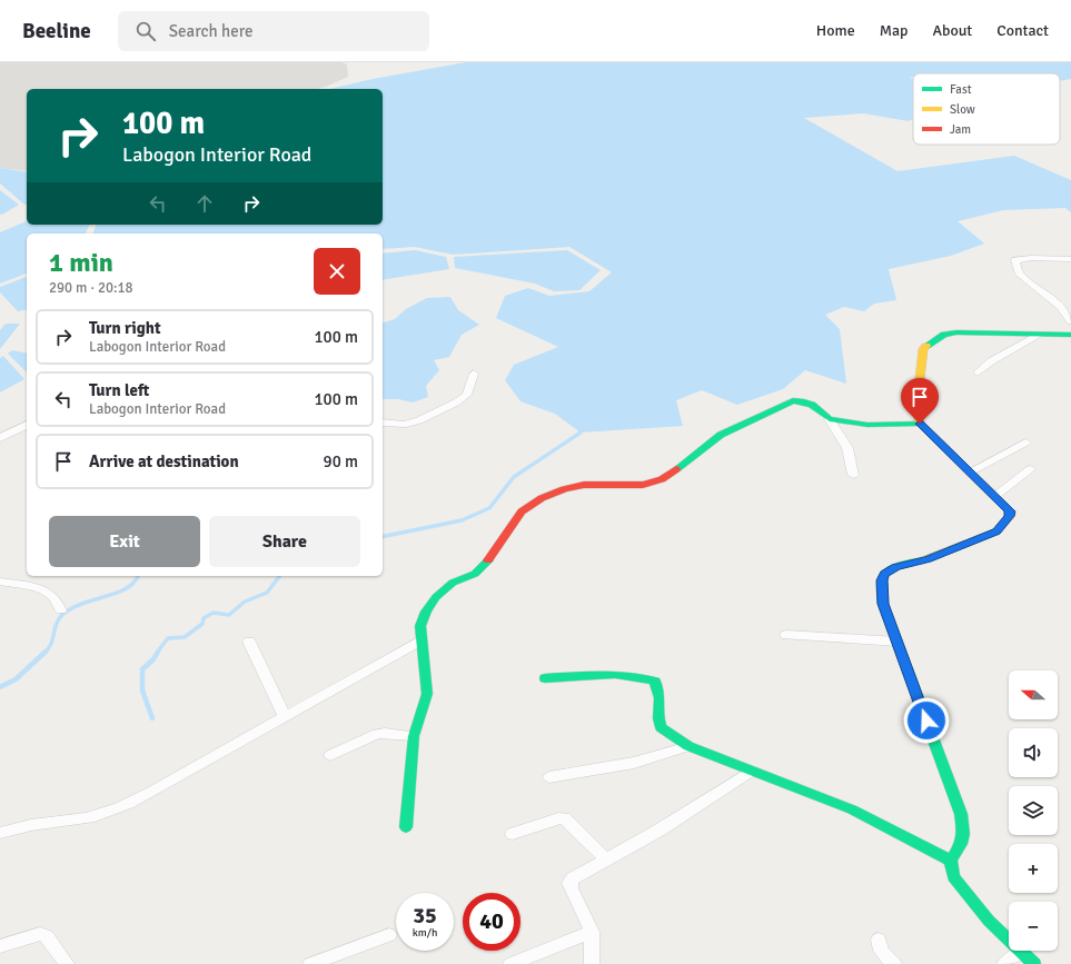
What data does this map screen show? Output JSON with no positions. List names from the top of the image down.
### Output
{
  "legend": ["Fast", "Slow", "Jam"],
  "north": "left",
  "page": {
    "header": "Beeline",
    "search": "Search here",
    "nav": [
      "Home",
      "Map",
      "About",
      "Contact"
    ],
    "turn": ["100 m", "Labogon Interior Road"],
    "heading": ["1 min", "290 m · 20:18"],
    "list": [
      {
        "name": "Turn right",
        "note": "Labogon Interior Road",
        "value": "100 m"
      },
      {
        "name": "Turn left",
        "note": "Labogon Interior Road",
        "value": "100 m"
      },
      {
        "name": "Arrive at destination",
        "value": "90 m"
      }
    ],
    "buttons": ["Exit", "Share"],
    "map_buttons": ["+", "−"],
    "speed": "35 km/h",
    "limit": "40"
  }
}
